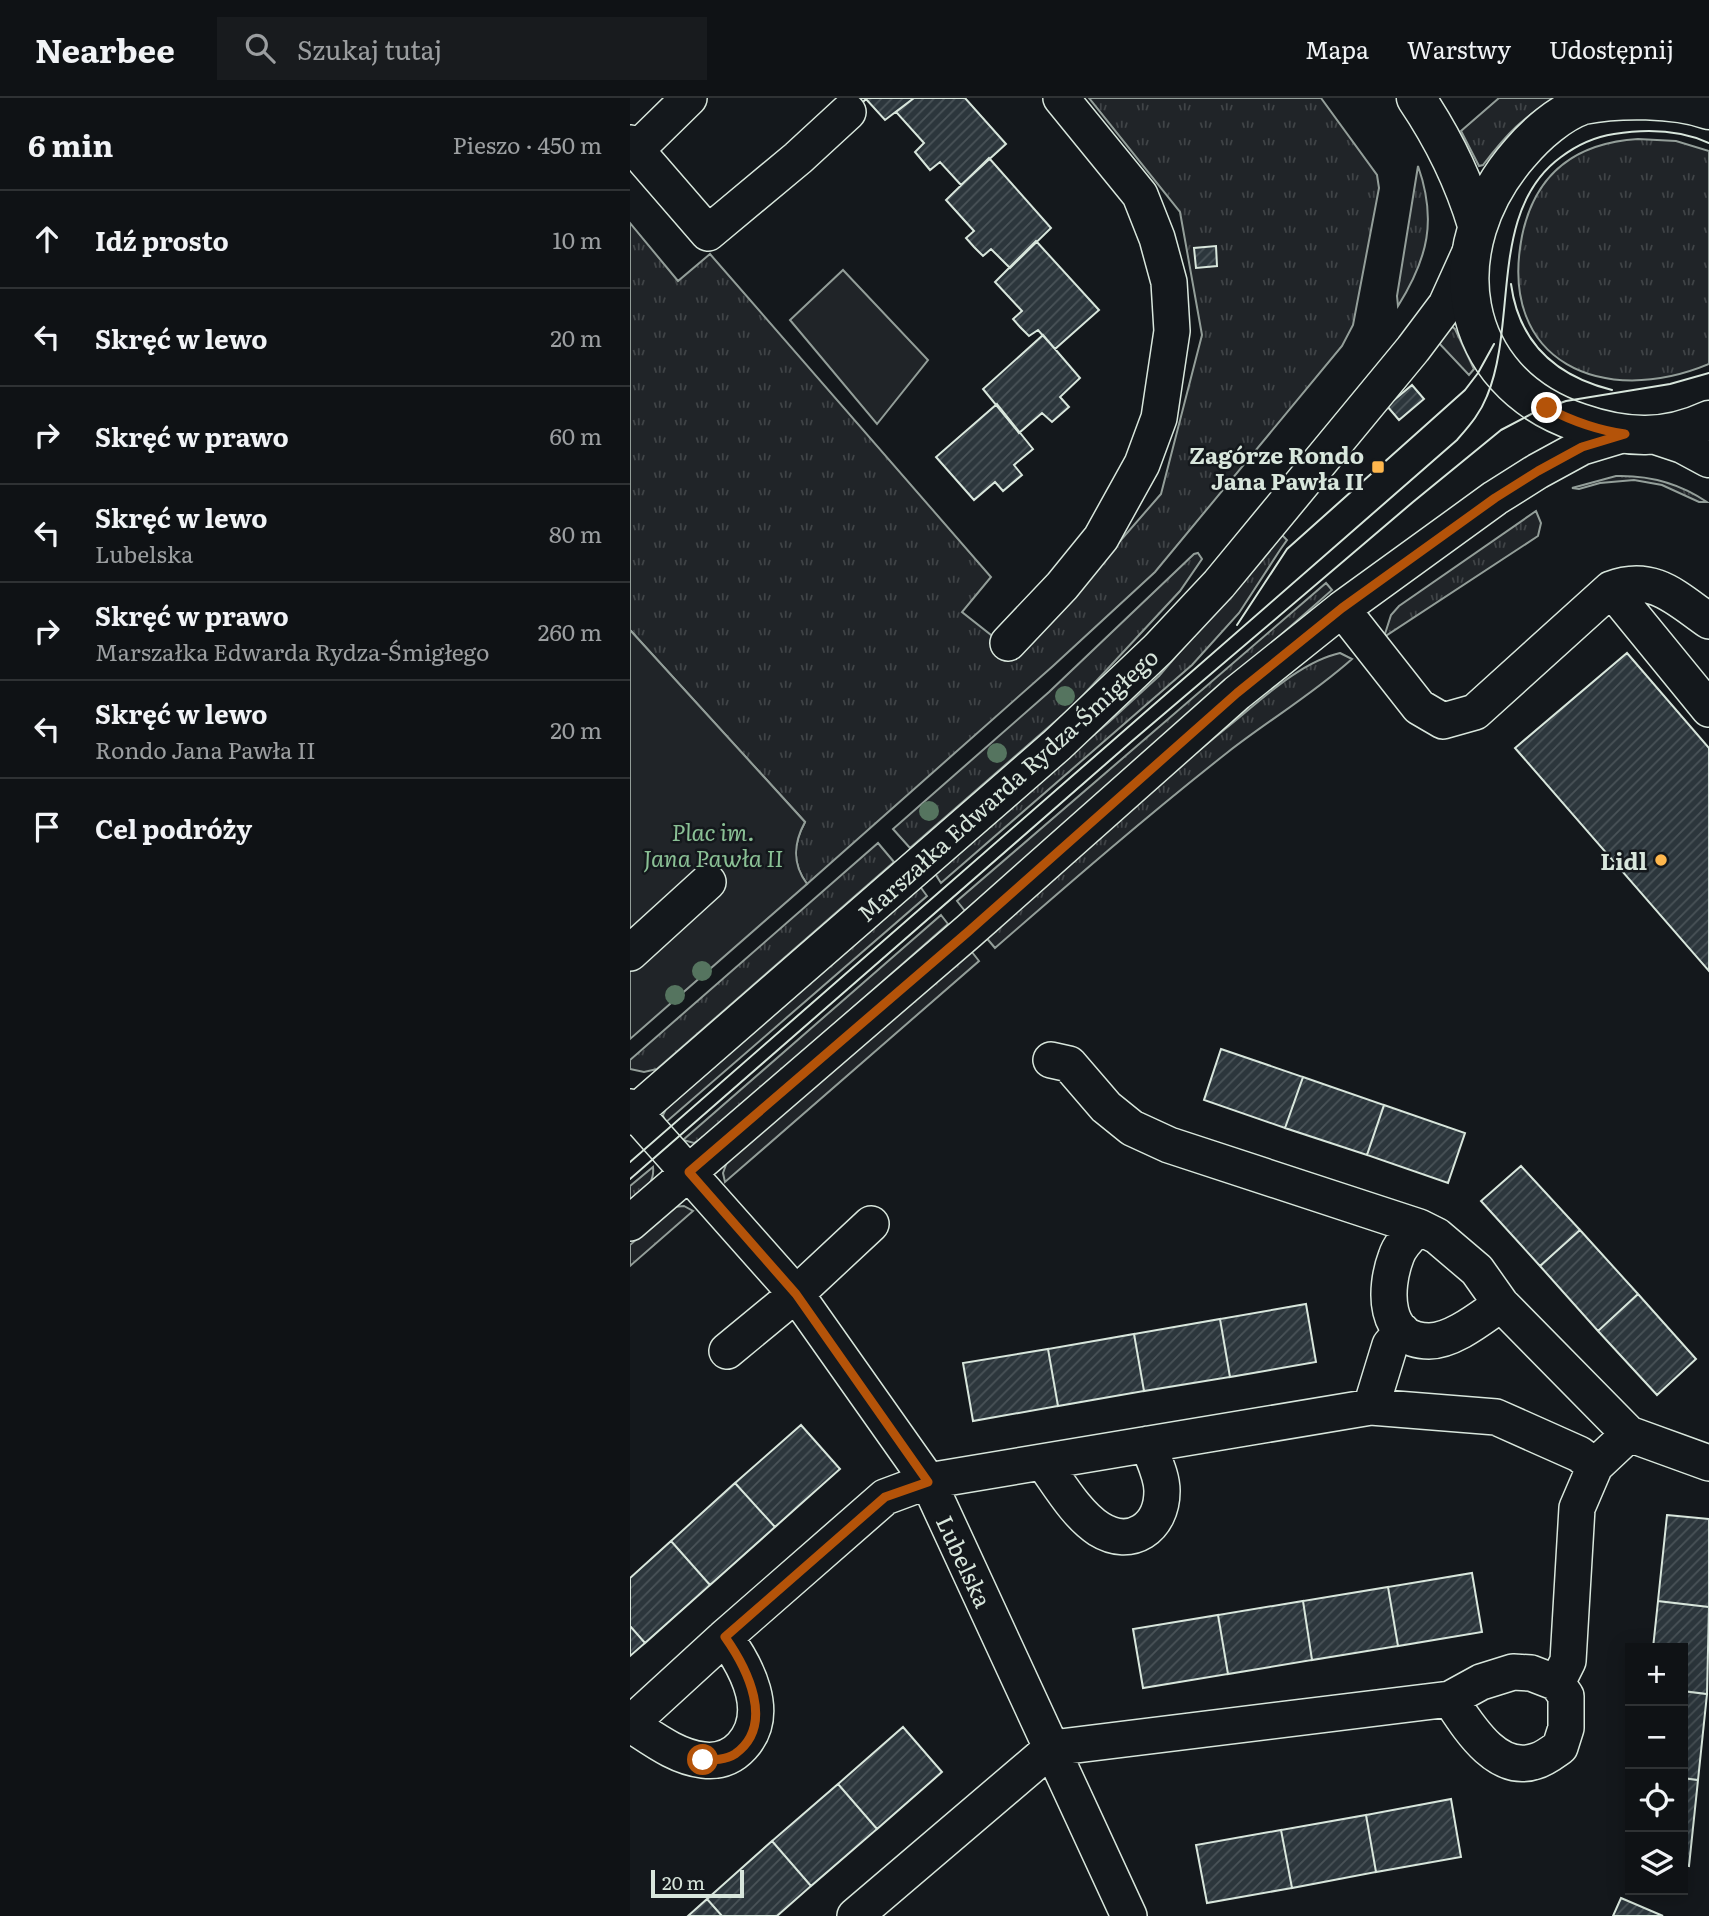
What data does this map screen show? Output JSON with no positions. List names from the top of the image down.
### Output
{
  "streets": {
    "street": ["Marszałka Edwarda Rydza-Śmigłego", "Lubelska"]
  },
  "crossings": [
    ["Marszałka Edwarda Rydza-Śmigłego", "Lubelska"]
  ],
  "parks": ["Plac im. Jana Pawła II"],
  "places": {
    "transit": ["Zagórze Rondo Jana Pawła II"],
    "other": ["Lidl"]
  },
  "scale_bar": "20 m",
  "page": {
    "header": "Nearbee",
    "search": "Szukaj tutaj",
    "nav": ["Mapa", "Warstwy", "Udostępnij"],
    "heading": ["6 min", "Pieszo · 450 m"],
    "list": [
      ["Idź prosto", "10 m"],
      ["Skręć w lewo", "20 m"],
      ["Skręć w prawo", "60 m"],
      ["Skręć w lewo", "Lubelska", "80 m"],
      ["Skręć w prawo", "Marszałka Edwarda Rydza-Śmigłego", "260 m"],
      ["Skręć w lewo", "Rondo Jana Pawła II", "20 m"],
      "Cel podróży"
    ],
    "map_buttons": ["+", "−"],
    "scale": "20 m"
  }
}
